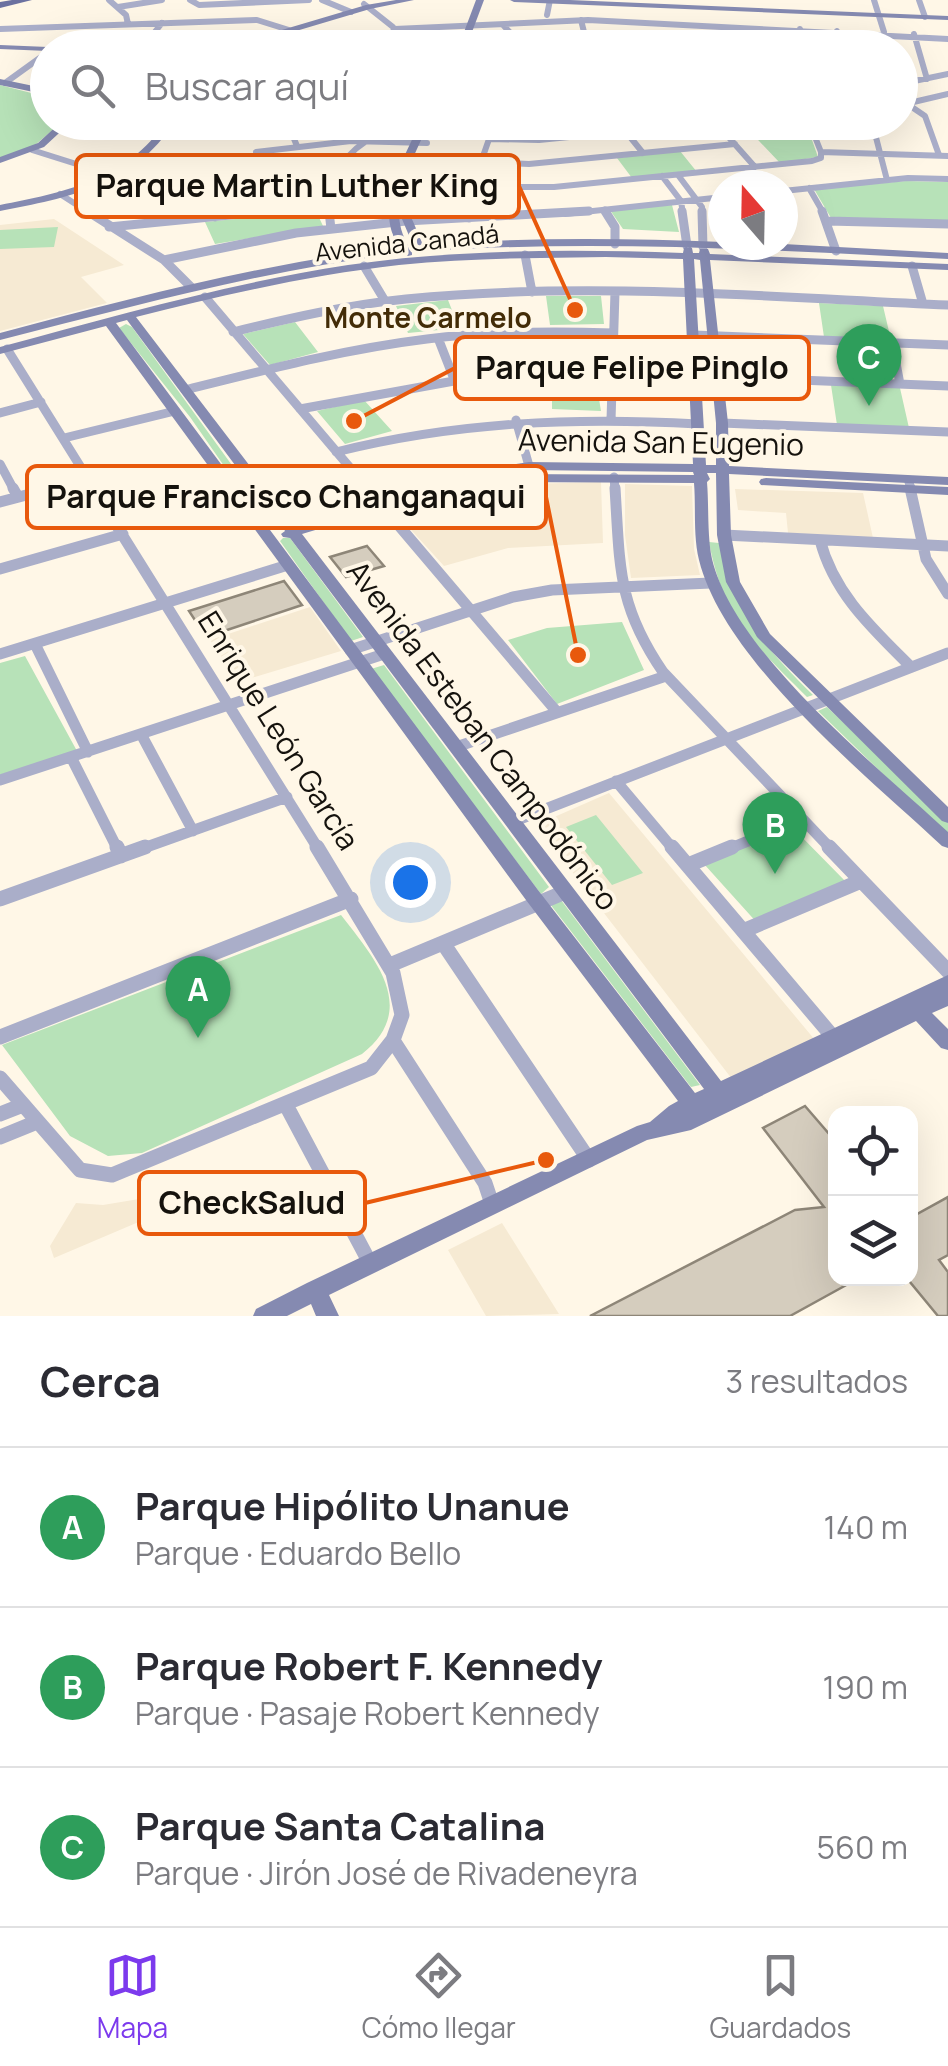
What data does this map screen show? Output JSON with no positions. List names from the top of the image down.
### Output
{
  "streets": {
    "street": [
      "Avenida Canadá",
      "Avenida San Eugenio",
      "Enrique León García",
      "Avenida Esteban Campodónico"
    ]
  },
  "crossings": [
    ["Avenida Canadá", "Enrique León García"],
    ["Avenida Canadá", "Avenida Esteban Campodónico"],
    ["Avenida San Eugenio", "Avenida Esteban Campodónico"]
  ],
  "districts": ["Monte Carmelo"],
  "places": [
    "Parque Martin Luther King",
    "Parque Felipe Pinglo",
    "Parque Francisco Changanaqui",
    "CheckSalud"
  ],
  "north": "top",
  "page": {
    "search": "Buscar aquí",
    "pins": ["C", "B", "A"],
    "heading": ["Cerca", "3 resultados"],
    "list": [
      {
        "mark": "A",
        "name": "Parque Hipólito Unanue",
        "note": "Parque · Eduardo Bello",
        "value": "140 m"
      },
      {
        "mark": "B",
        "name": "Parque Robert F. Kennedy",
        "note": "Parque · Pasaje Robert Kennedy",
        "value": "190 m"
      },
      {
        "mark": "C",
        "name": "Parque Santa Catalina",
        "note": "Parque · Jirón José de Rivadeneyra",
        "value": "560 m"
      }
    ],
    "nav": ["Mapa", "Cómo llegar", "Guardados"]
  }
}
